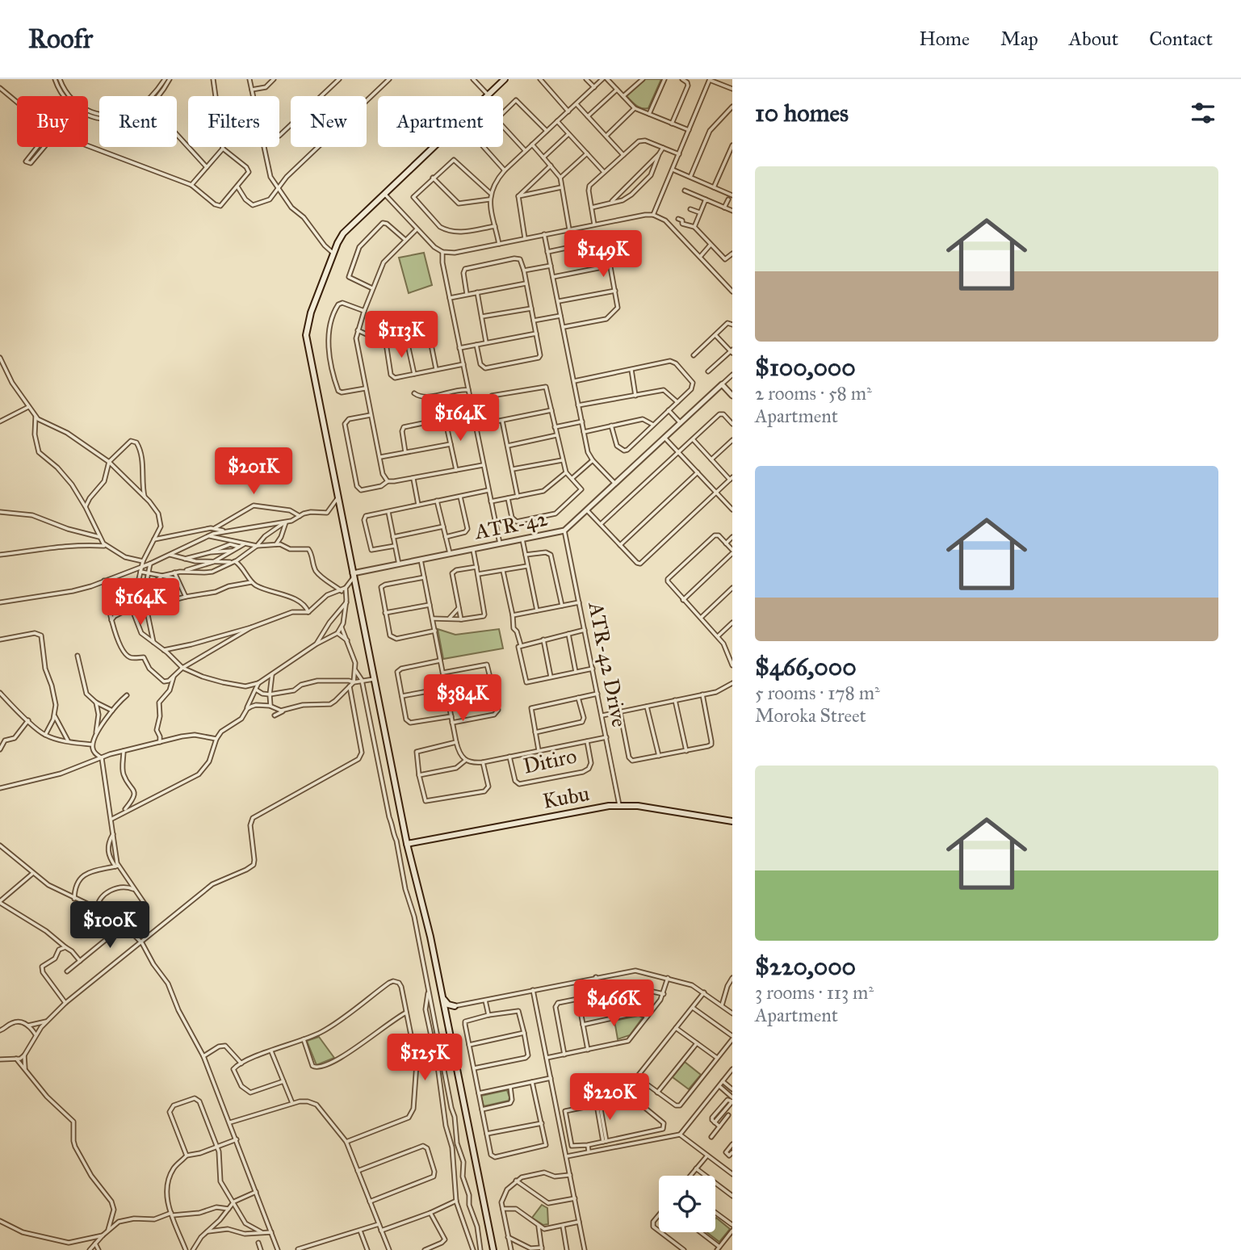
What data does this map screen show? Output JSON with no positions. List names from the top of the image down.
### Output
{
  "streets": {
    "main road": ["Kubu"],
    "street": ["ATR-42", "ATR-42 Drive", "Ditiro"]
  },
  "crossings": [
    ["ATR-42", "ATR-42 Drive"],
    ["ATR-42 Drive", "Kubu"]
  ],
  "page": {
    "header": "Roofr",
    "nav": [
      "Home",
      "Map",
      "About",
      "Contact"
    ],
    "heading": "10 homes",
    "chip": [
      "Buy",
      "Rent",
      "Filters",
      "New",
      "Apartment"
    ],
    "list": [
      {
        "name": "$100,000",
        "note": "2 rooms · 58 m² · Apartment"
      },
      {
        "name": "$466,000",
        "note": "5 rooms · 178 m² · Moroka Street"
      },
      {
        "name": "$220,000",
        "note": "3 rooms · 113 m² · Apartment"
      }
    ],
    "price": [
      "$149K",
      "$113K",
      "$164K",
      "$201K",
      "$164K",
      "$384K",
      "$100K",
      "$466K",
      "$125K",
      "$220K"
    ]
  }
}
